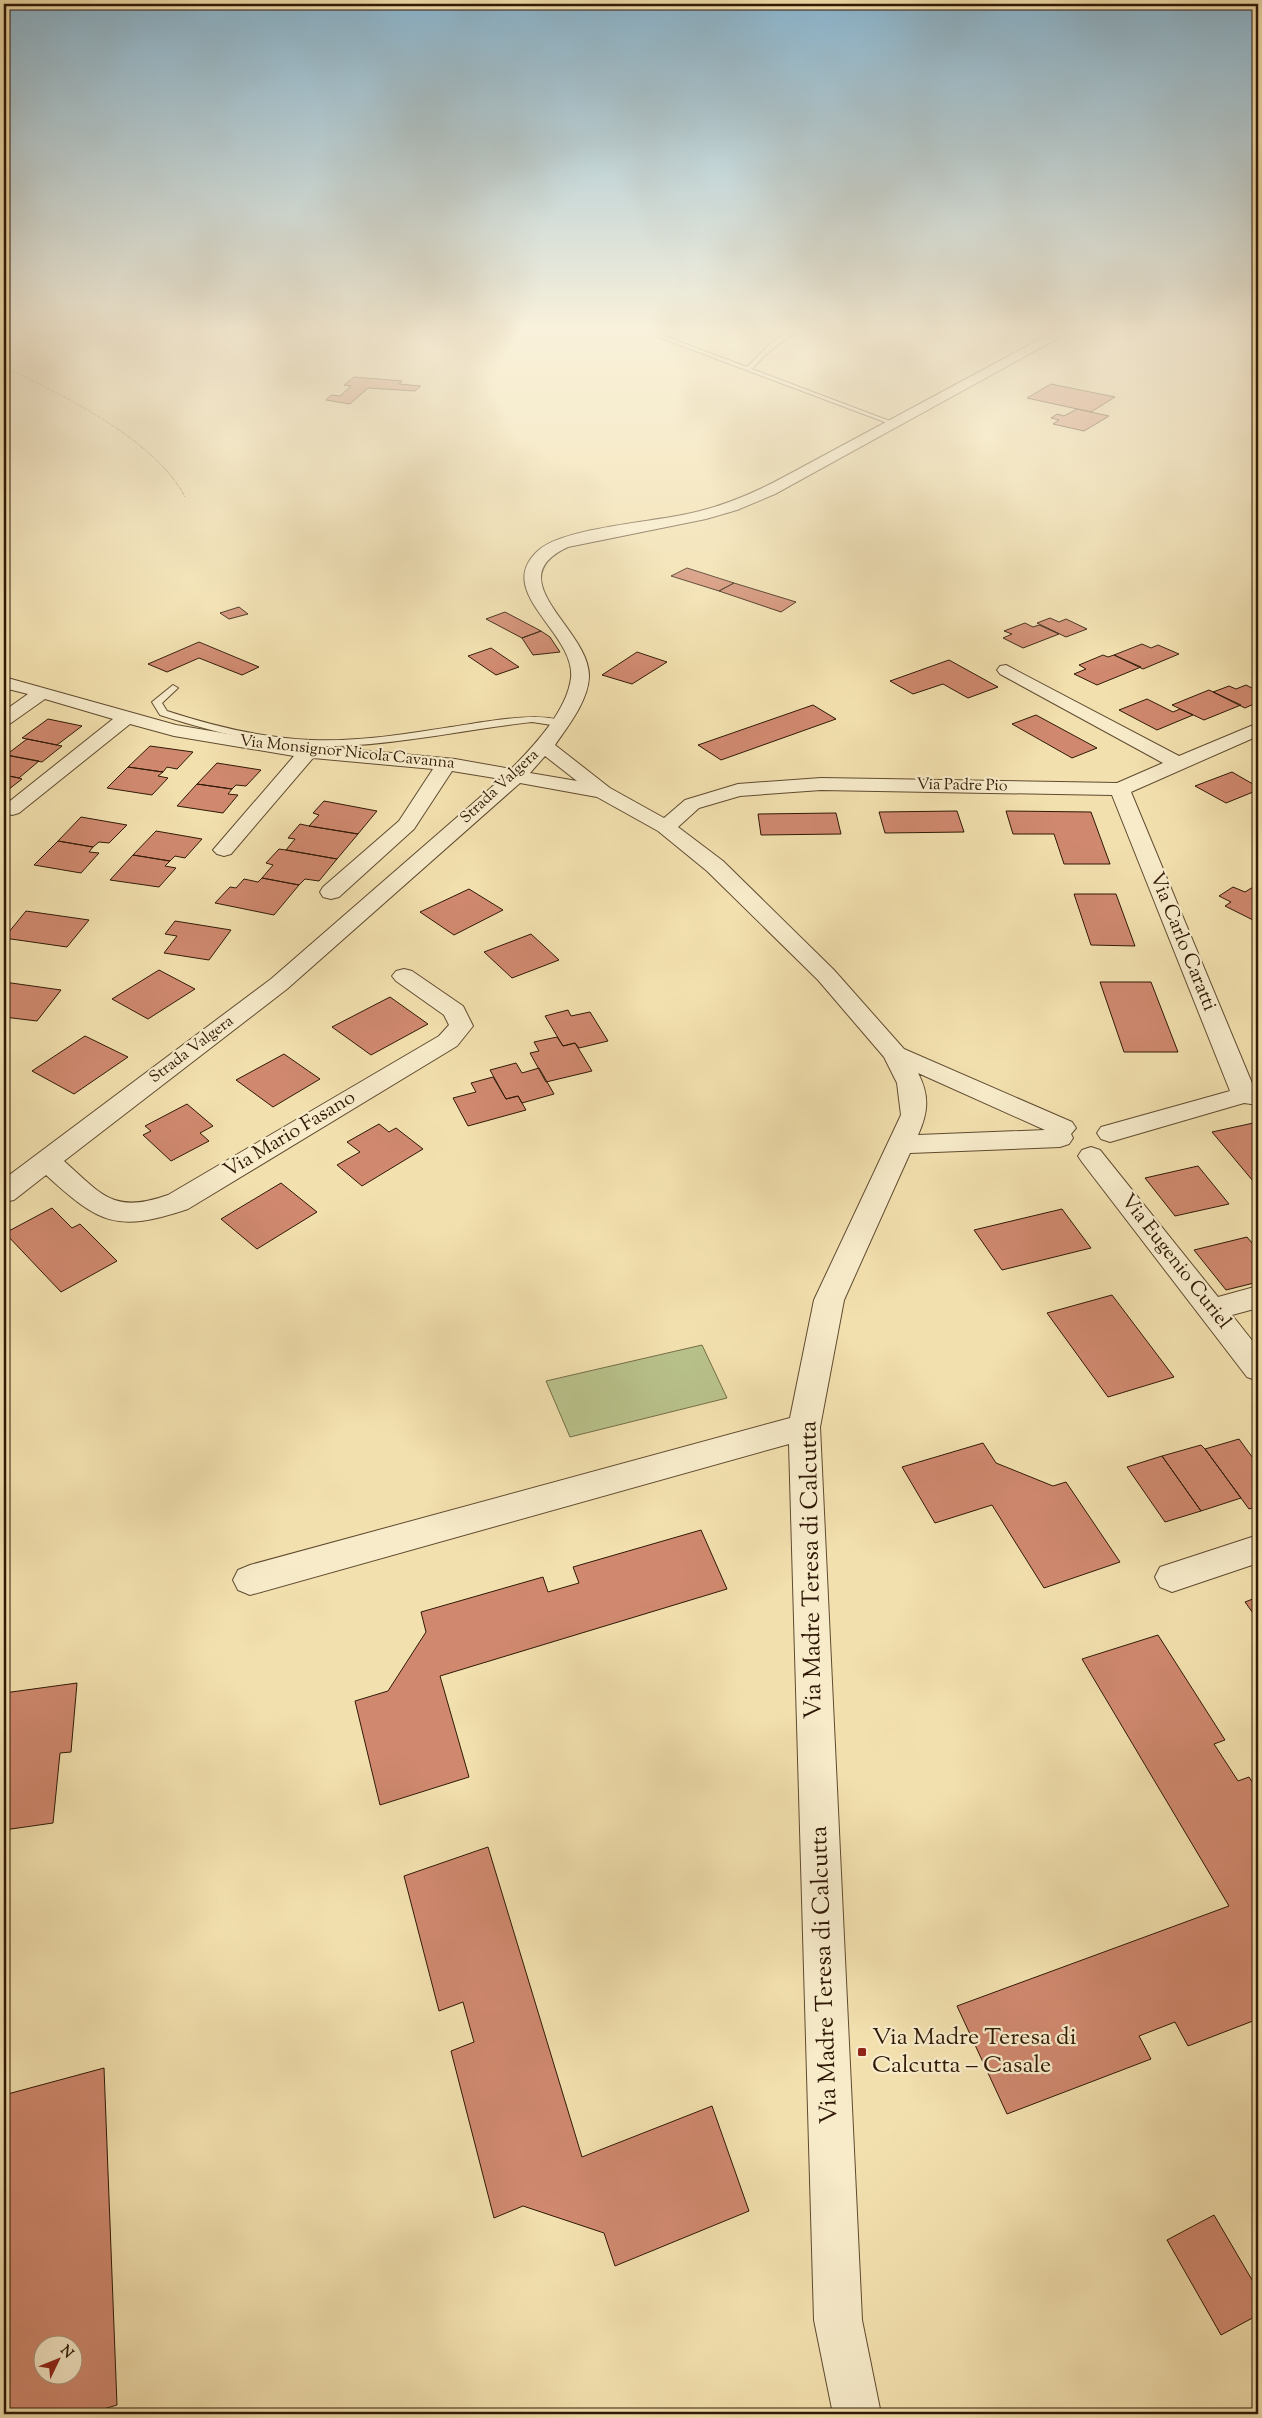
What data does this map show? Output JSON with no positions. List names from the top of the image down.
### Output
{
  "streets": {
    "street": [
      "Via Monsignor Nicola Cavanna",
      "Via Padre Pio",
      "Strada Valgera",
      "Via Carlo Caratti",
      "Via Mario Fasano",
      "Via Eugenio Curiel",
      "Via Madre Teresa di Calcutta"
    ]
  },
  "crossings": [
    ["Via Monsignor Nicola Cavanna", "Strada Valgera"],
    ["Via Monsignor Nicola Cavanna", "Via Madre Teresa di Calcutta"],
    ["Via Padre Pio", "Via Carlo Caratti"],
    ["Via Padre Pio", "Via Madre Teresa di Calcutta"],
    ["Strada Valgera", "Via Mario Fasano"],
    ["Strada Valgera", "Via Madre Teresa di Calcutta"]
  ],
  "places": {
    "transit": ["Via Madre Teresa di Calcutta – Casale"]
  },
  "north": "top right"
}
